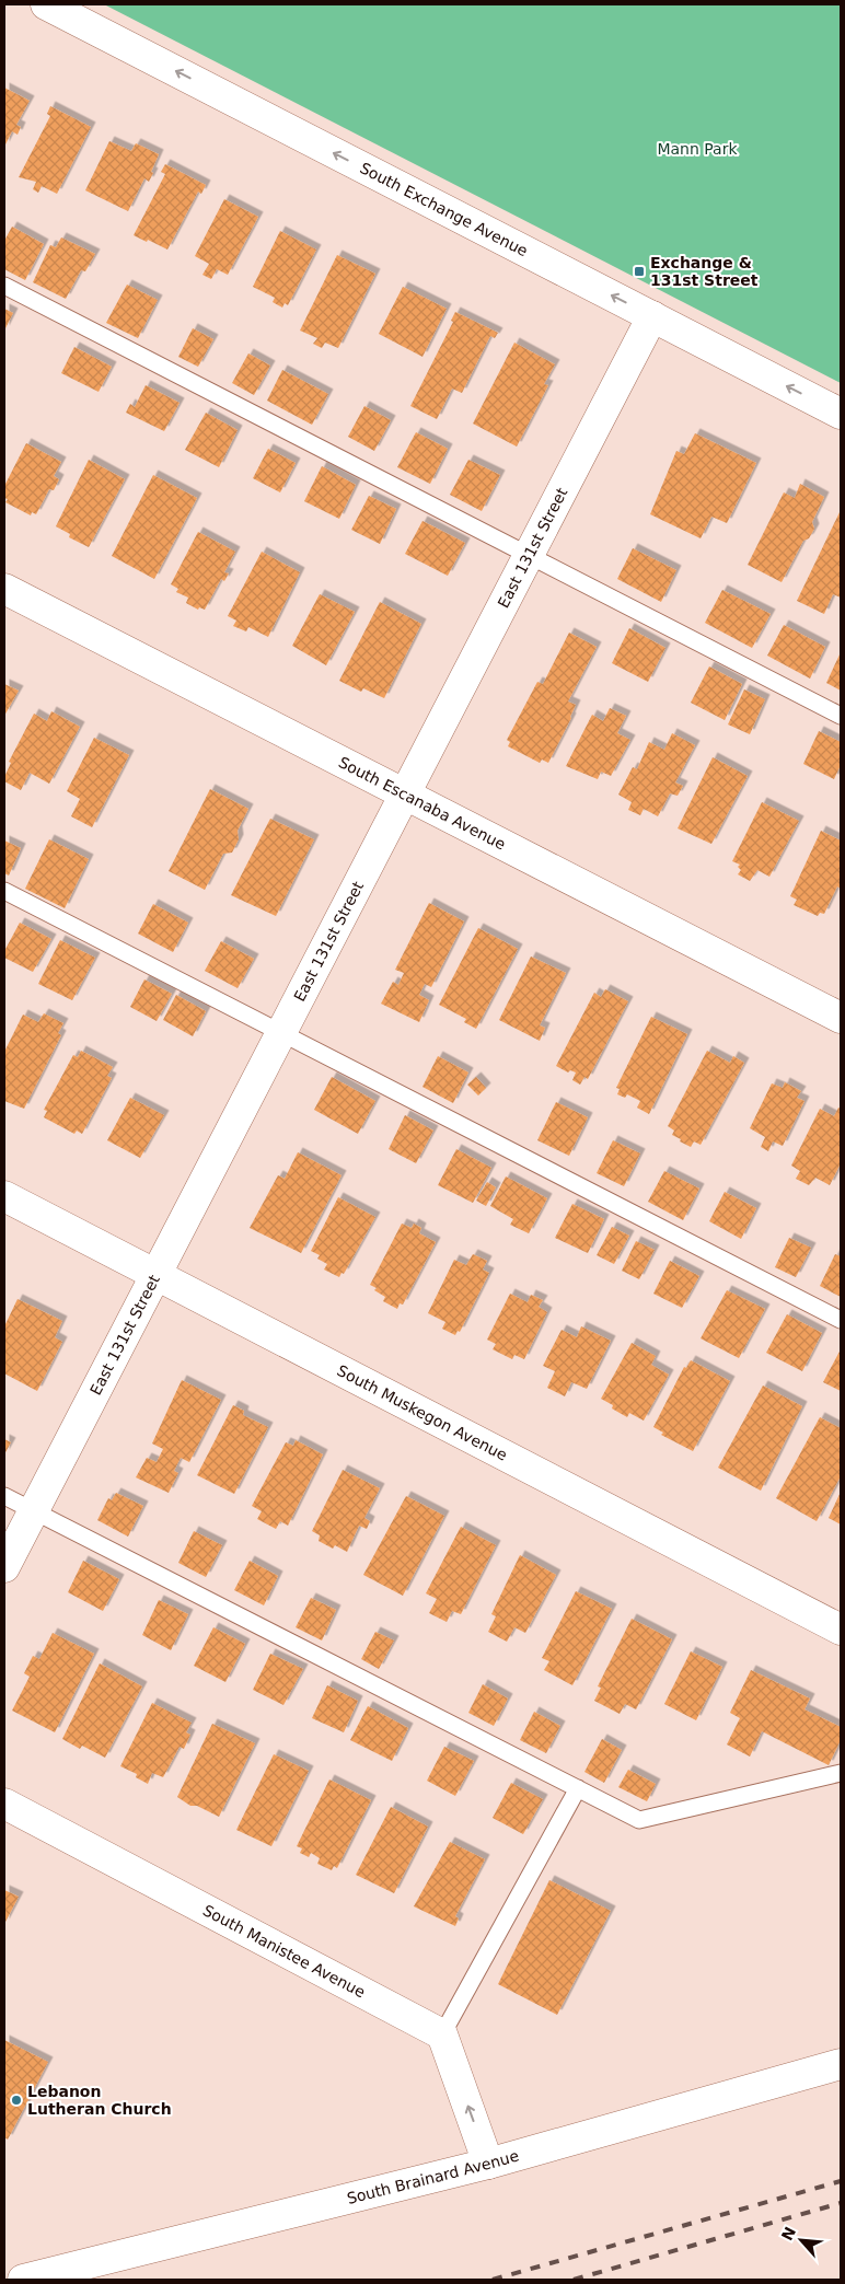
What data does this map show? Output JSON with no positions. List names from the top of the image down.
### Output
{
  "streets": {
    "street": [
      "South Exchange Avenue",
      "East 131st Street",
      "South Escanaba Avenue",
      "South Muskegon Avenue",
      "South Manistee Avenue",
      "South Brainard Avenue"
    ]
  },
  "crossings": [
    ["South Exchange Avenue", "East 131st Street"],
    ["East 131st Street", "South Escanaba Avenue"],
    ["East 131st Street", "South Muskegon Avenue"]
  ],
  "one_way": ["South Exchange Avenue"],
  "parks": ["Mann Park"],
  "places": {
    "transit": ["Exchange & 131st Street"],
    "other": ["Lebanon Lutheran Church"]
  },
  "north": "top left"
}
